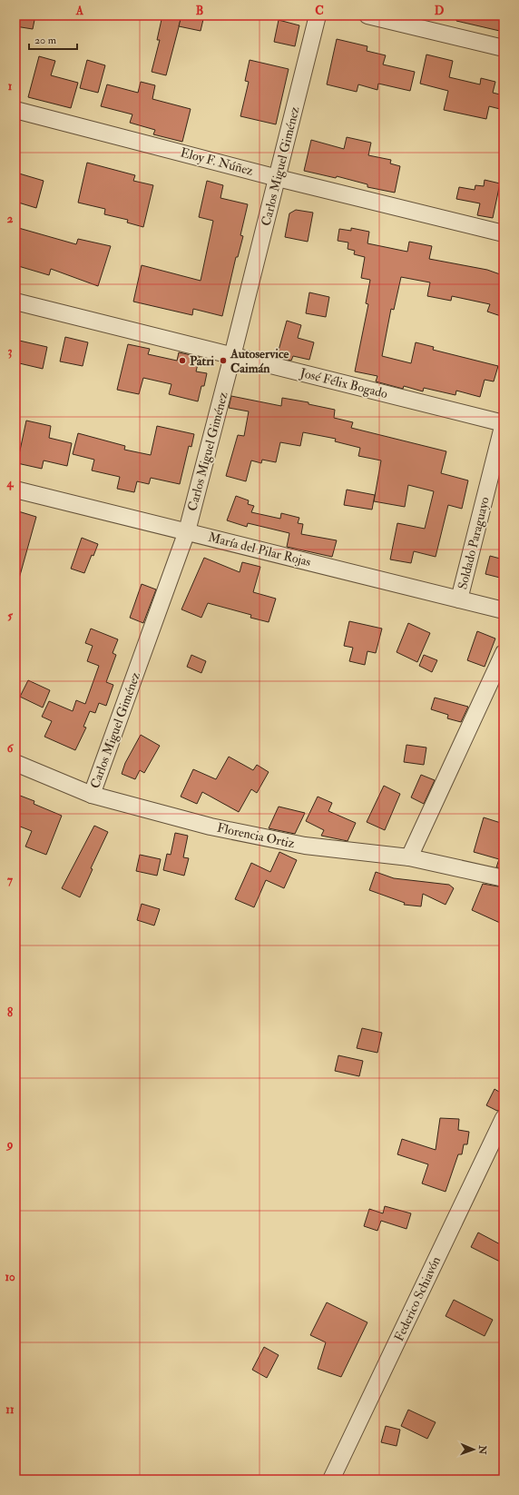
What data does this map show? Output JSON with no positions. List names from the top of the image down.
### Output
{
  "streets": {
    "street": [
      "Eloy F. Núñez",
      "Carlos Miguel Giménez",
      "José Félix Bogado",
      "Soldado Paraguayo",
      "María del Pilar Rojas",
      "Florencia Ortiz",
      "Federico Schiavón"
    ]
  },
  "crossings": [
    ["Eloy F. Núñez", "Carlos Miguel Giménez"],
    ["Carlos Miguel Giménez", "José Félix Bogado"],
    ["Carlos Miguel Giménez", "María del Pilar Rojas"],
    ["Carlos Miguel Giménez", "Florencia Ortiz"],
    ["José Félix Bogado", "Soldado Paraguayo"],
    ["Soldado Paraguayo", "María del Pilar Rojas"]
  ],
  "places": ["Patri", "Autoservice Caimán"],
  "scale_bar": "20 m",
  "north": "right",
  "grid": {
    "columns": [
      "A",
      "B",
      "C",
      "D"
    ],
    "rows": [
      "1",
      "2",
      "3",
      "4",
      "5",
      "6",
      "7",
      "8",
      "9",
      "10",
      "11"
    ]
  }
}
